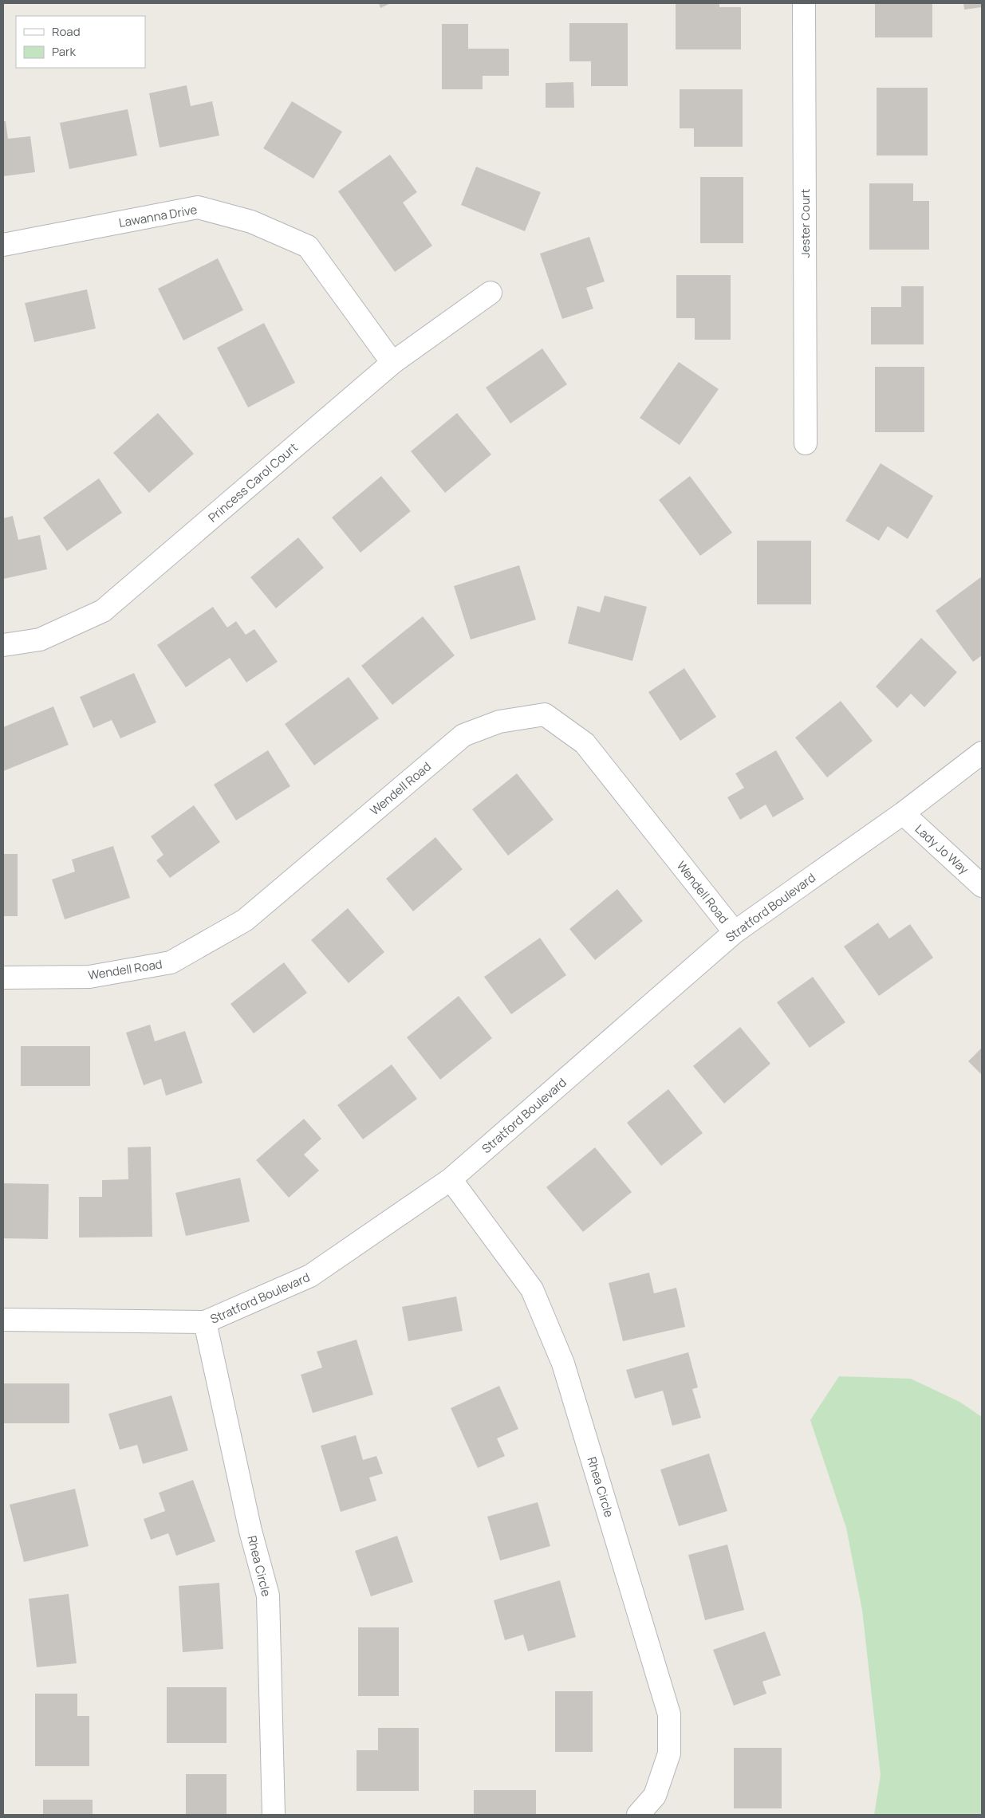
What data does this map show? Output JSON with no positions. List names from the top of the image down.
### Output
{
  "streets": {
    "street": [
      "Lawanna Drive",
      "Jester Court",
      "Princess Carol Court",
      "Wendell Road",
      "Lady Jo Way",
      "Stratford Boulevard",
      "Rhea Circle"
    ]
  },
  "crossings": [
    ["Lawanna Drive", "Princess Carol Court"],
    ["Wendell Road", "Stratford Boulevard"],
    ["Lady Jo Way", "Stratford Boulevard"],
    ["Stratford Boulevard", "Rhea Circle"]
  ],
  "legend": ["Road", "Park"]
}
